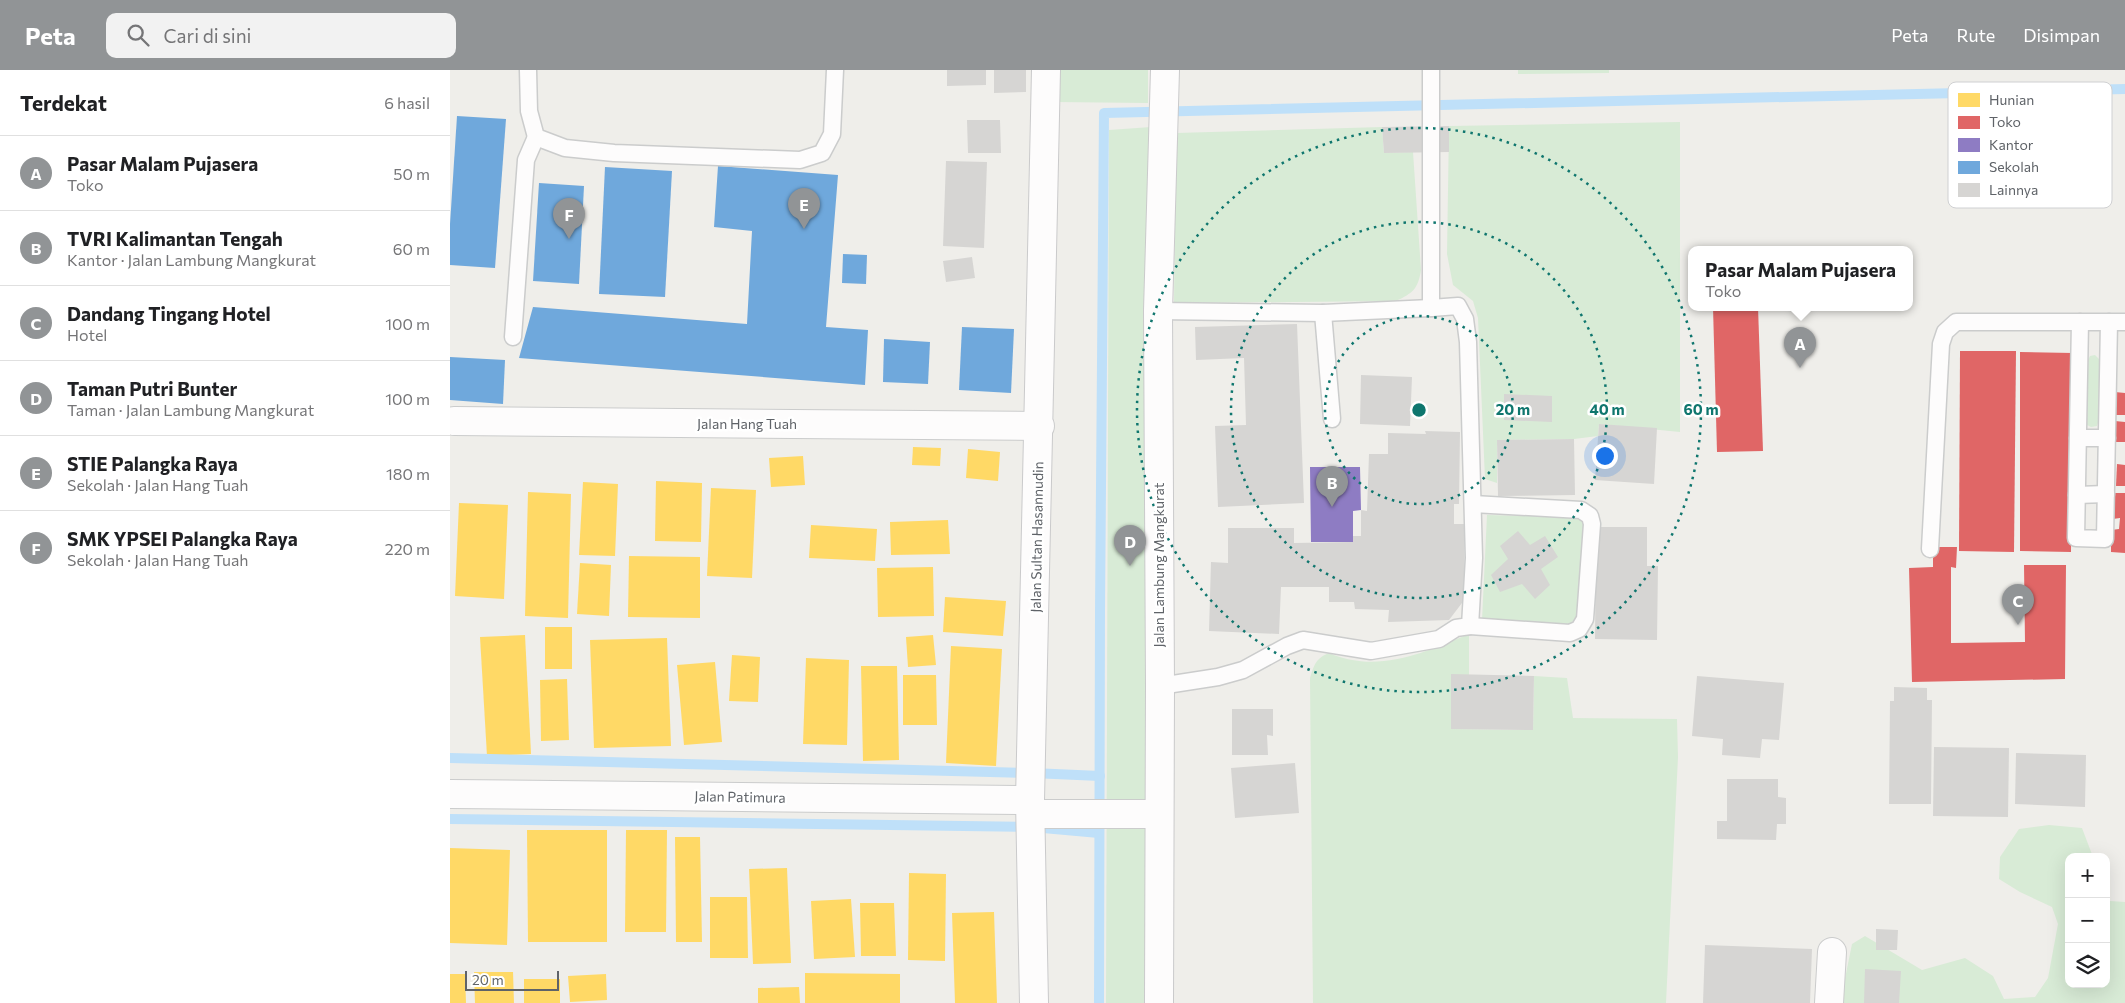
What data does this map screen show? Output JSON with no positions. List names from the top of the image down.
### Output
{
  "streets": {
    "street": [
      "Jalan Hang Tuah",
      "Jalan Sultan Hasannudin",
      "Jalan Lambung Mangkurat",
      "Jalan Patimura"
    ]
  },
  "crossings": [
    ["Jalan Hang Tuah", "Jalan Sultan Hasannudin"],
    ["Jalan Sultan Hasannudin", "Jalan Patimura"],
    ["Jalan Lambung Mangkurat", "Jalan Patimura"]
  ],
  "legend": [
    "Hunian",
    "Toko",
    "Kantor",
    "Sekolah",
    "Lainnya"
  ],
  "scale_bar": "20 m",
  "page": {
    "header": "Peta",
    "search": "Cari di sini",
    "nav": ["Peta", "Rute", "Disimpan"],
    "heading": ["Terdekat", "6 hasil"],
    "list": [
      {
        "mark": "A",
        "name": "Pasar Malam Pujasera",
        "note": "Toko",
        "value": "50 m"
      },
      {
        "mark": "B",
        "name": "TVRI Kalimantan Tengah",
        "note": "Kantor · Jalan Lambung Mangkurat",
        "value": "60 m"
      },
      {
        "mark": "C",
        "name": "Dandang Tingang Hotel",
        "note": "Hotel",
        "value": "100 m"
      },
      {
        "mark": "D",
        "name": "Taman Putri Bunter",
        "note": "Taman · Jalan Lambung Mangkurat",
        "value": "100 m"
      },
      {
        "mark": "E",
        "name": "STIE Palangka Raya",
        "note": "Sekolah · Jalan Hang Tuah",
        "value": "180 m"
      },
      {
        "mark": "F",
        "name": "SMK YPSEI Palangka Raya",
        "note": "Sekolah · Jalan Hang Tuah",
        "value": "220 m"
      }
    ],
    "pins": [
      "E",
      "F",
      "A",
      "B",
      "D",
      "C"
    ],
    "popup": ["Pasar Malam Pujasera", "Toko"],
    "map_buttons": ["+", "−"],
    "scale": "20 m"
  },
  "rings": ["20 m", "40 m", "60 m"]
}
